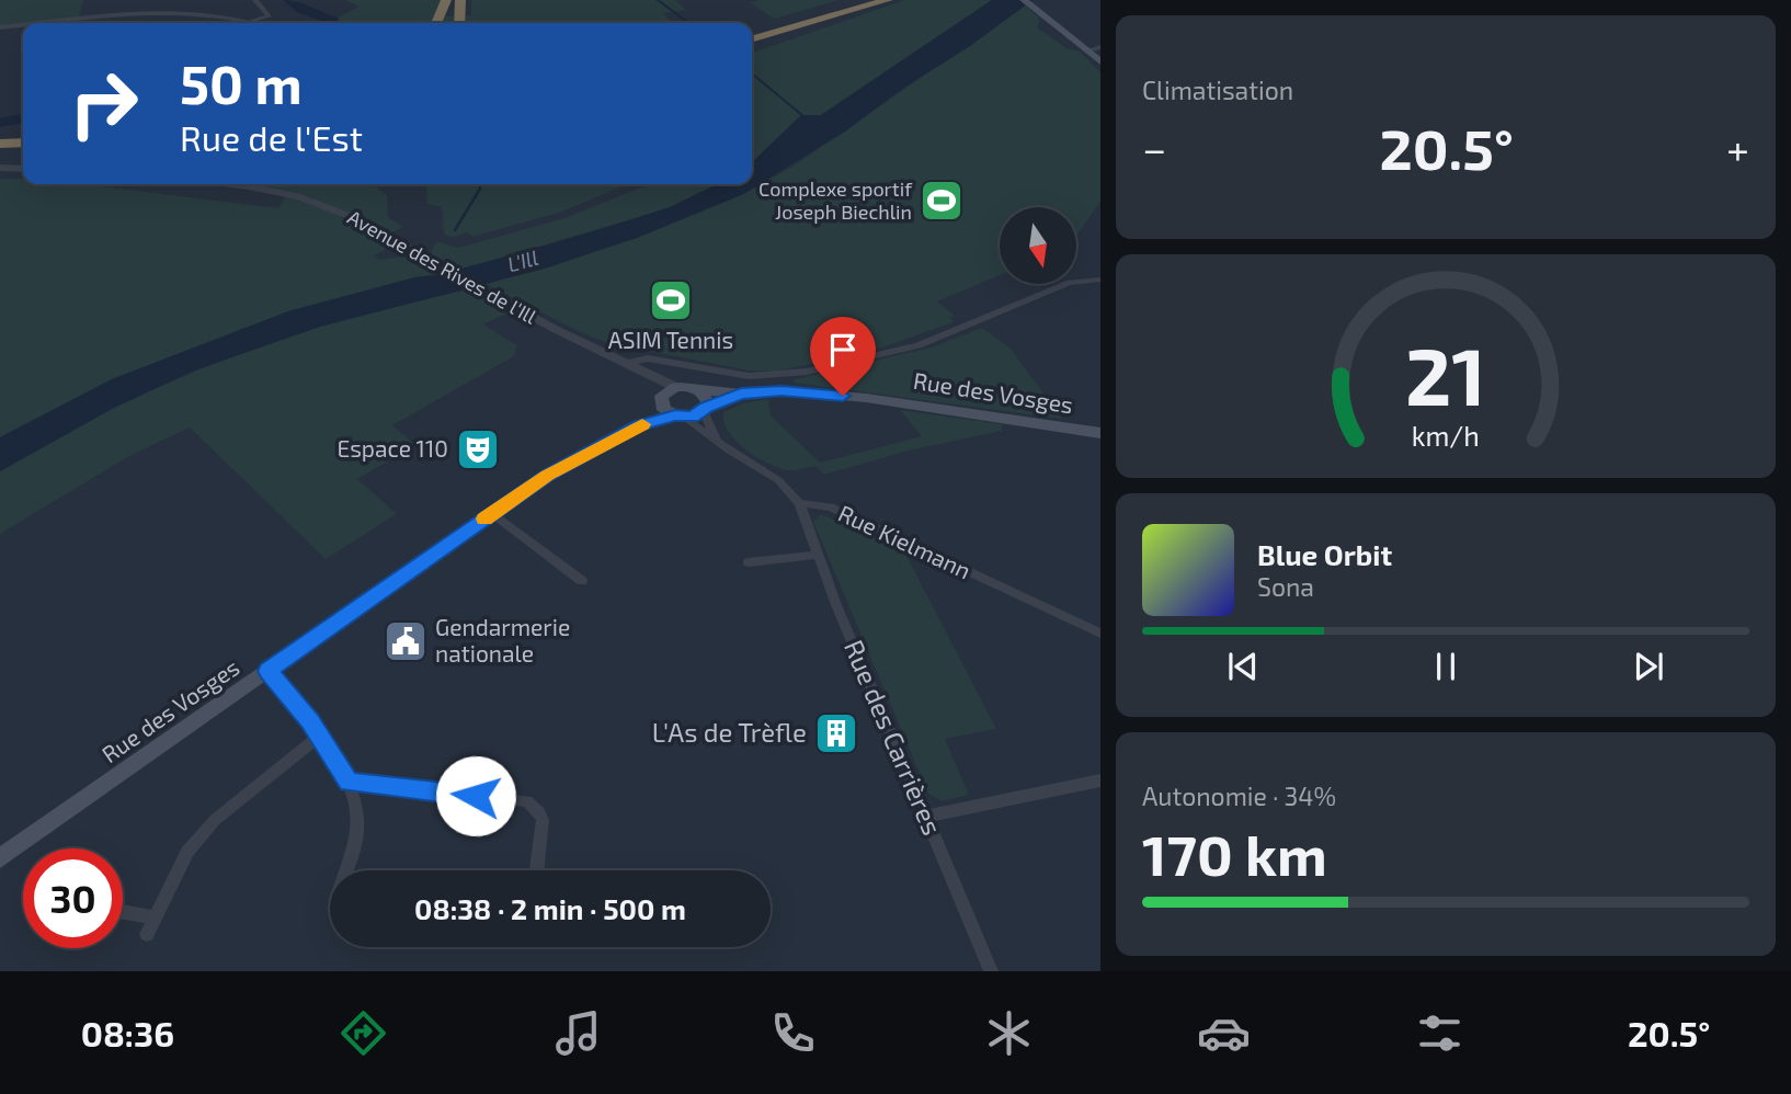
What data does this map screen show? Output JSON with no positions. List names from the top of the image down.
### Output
{
  "streets": {
    "main road": ["Rue des Vosges"],
    "street": ["Avenue des Rives de l'Ill", "Rue Kielmann", "Rue des Carrières"]
  },
  "crossings": [
    ["Avenue des Rives de l'Ill", "Rue des Vosges"],
    ["Rue Kielmann", "Rue des Carrières"]
  ],
  "water": ["L'Ill"],
  "places": {
    "sports": ["Complexe sportif Joseph Biechlin", "ASIM Tennis"],
    "theatre": ["Espace 110"],
    "public building": ["Gendarmerie nationale"],
    "building": ["L'As de Trèfle"]
  },
  "north": "bottom",
  "page": {
    "tile": [
      "Climatisation",
      ["Autonomie · 34%", "170 km"]
    ],
    "turn": ["50 m", "Rue de l'Est"],
    "heat": ["−", "20.5°", "+"],
    "song": ["Blue Orbit", "Sona"],
    "limit": "30",
    "trip": "08:38 · 2 min · 500 m",
    "tabs": ["08:36", "20.5°"],
    "gauge": ["21", "km/h"]
  }
}
